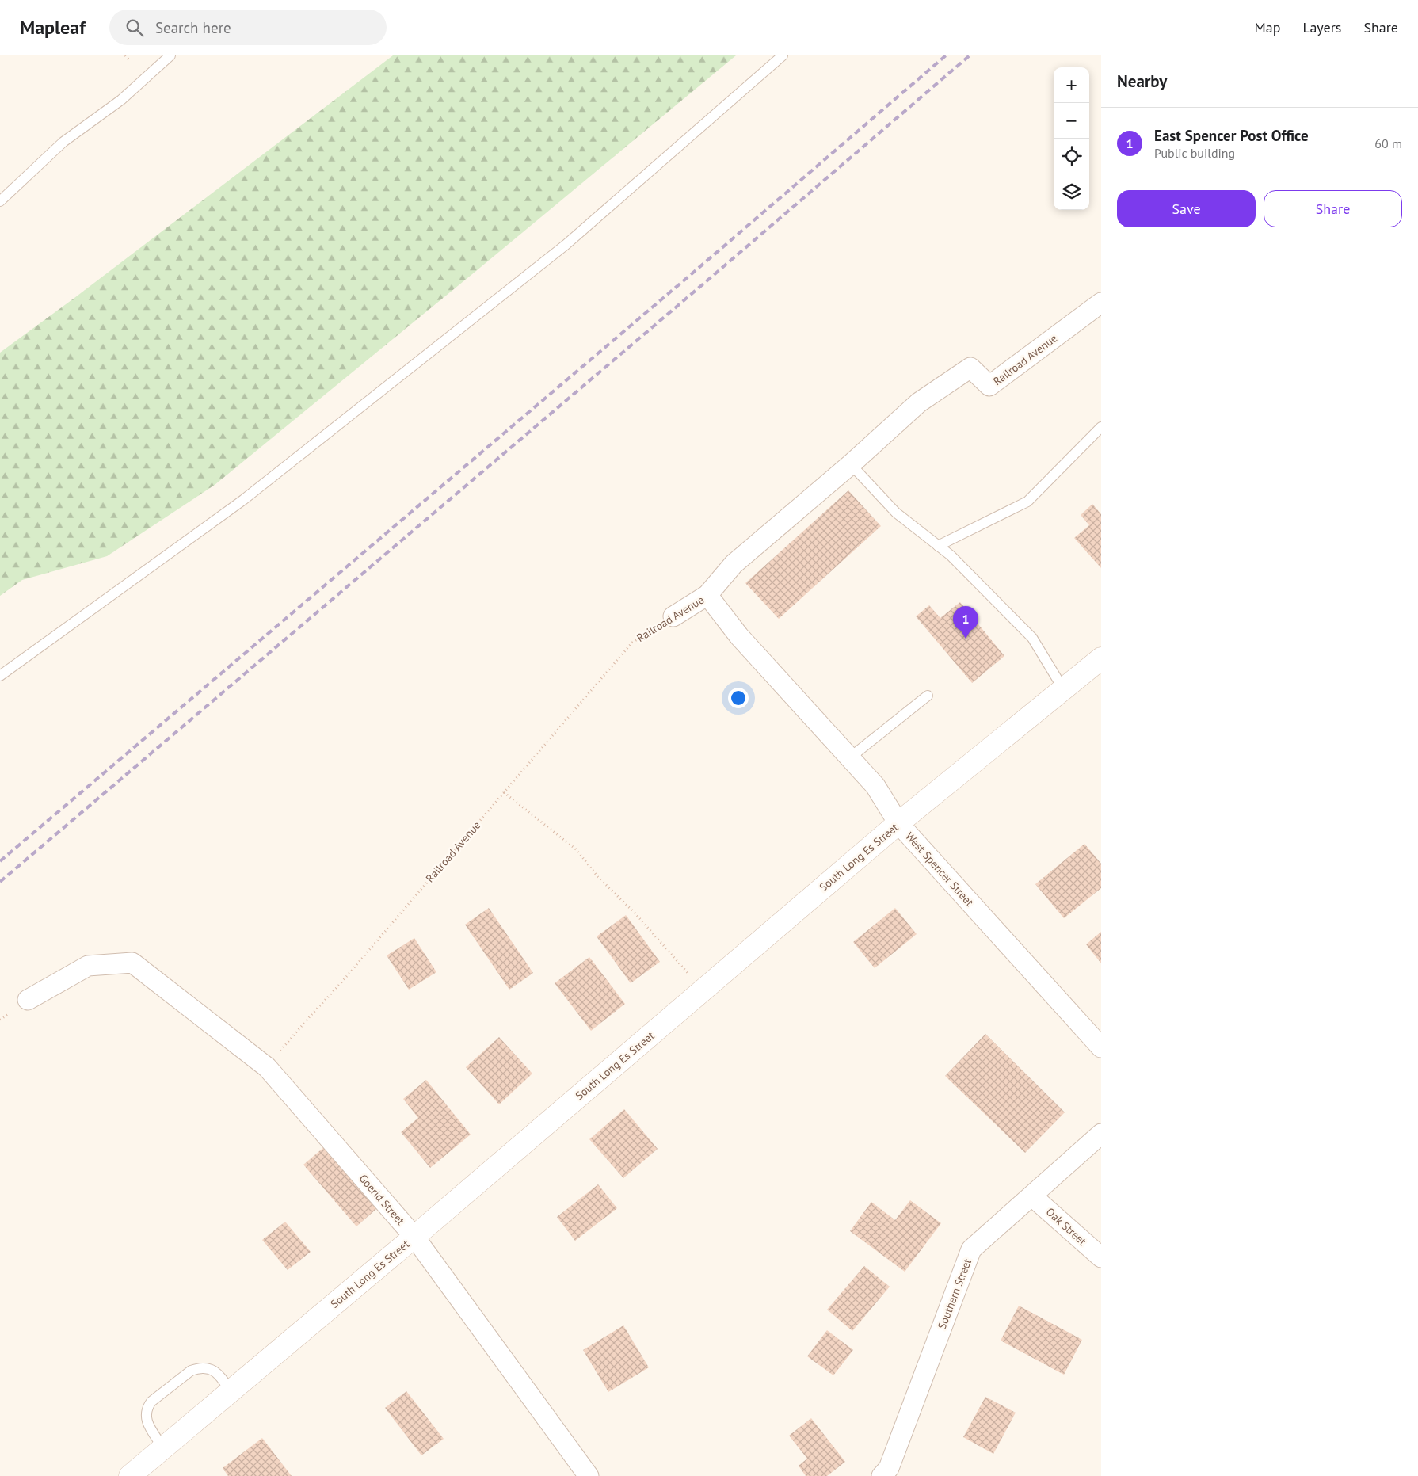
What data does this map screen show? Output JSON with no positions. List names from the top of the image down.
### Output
{
  "streets": {
    "street": [
      "Railroad Avenue",
      "South Long Es Street",
      "West Spencer Street",
      "Goerid Street",
      "Oak Street",
      "Southern Street"
    ]
  },
  "crossings": [
    ["Railroad Avenue", "West Spencer Street"],
    ["Railroad Avenue", "Goerid Street"],
    ["South Long Es Street", "West Spencer Street"],
    ["South Long Es Street", "Goerid Street"],
    ["Oak Street", "Southern Street"]
  ],
  "page": {
    "header": "Mapleaf",
    "search": "Search here",
    "nav": ["Map", "Layers", "Share"],
    "heading": "Nearby",
    "map_buttons": ["+", "−"],
    "list": [
      {
        "mark": "1",
        "name": "East Spencer Post Office",
        "note": "Public building",
        "value": "60 m"
      }
    ],
    "buttons": ["Save", "Share"],
    "pins": "1"
  }
}
